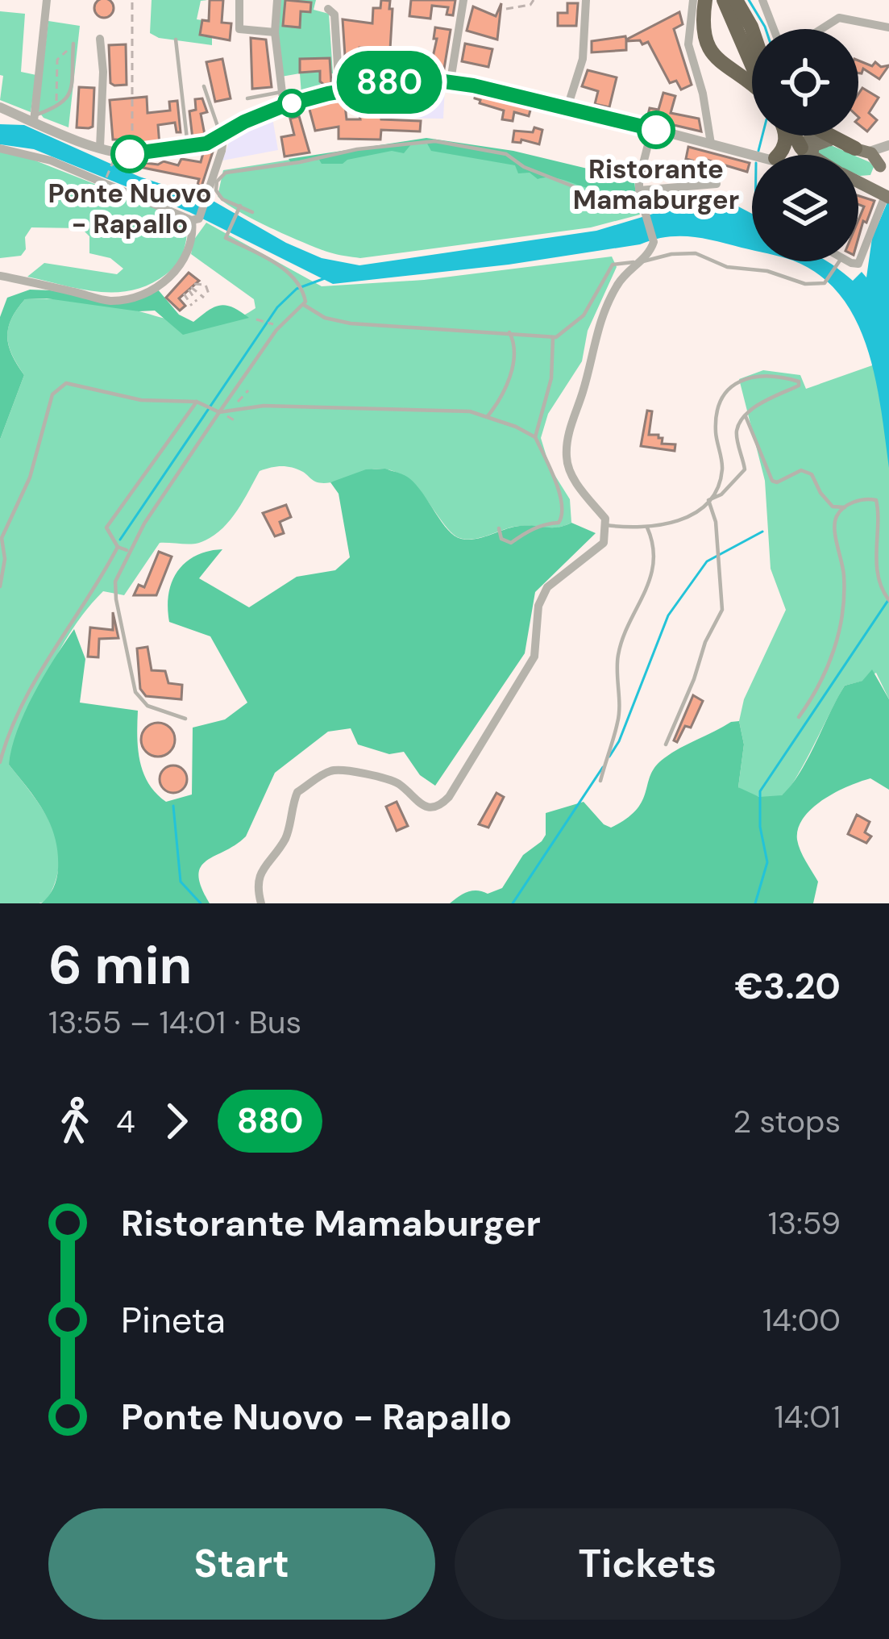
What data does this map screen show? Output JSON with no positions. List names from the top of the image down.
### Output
{
  "places": ["Ristorante Mamaburger", "Ponte Nuovo - Rapallo"],
  "lines": ["bus line 880"],
  "page": {
    "on_map": "880",
    "heading": ["6 min", "13:55 – 14:01 · Bus", "€3.20"],
    "legs": ["4", "880", "2 stops"],
    "list": [
      {
        "name": "Ristorante Mamaburger",
        "value": "13:59"
      },
      {
        "name": "Pineta",
        "value": "14:00"
      },
      {
        "name": "Ponte Nuovo - Rapallo",
        "value": "14:01"
      }
    ],
    "buttons": ["Start", "Tickets"]
  }
}
